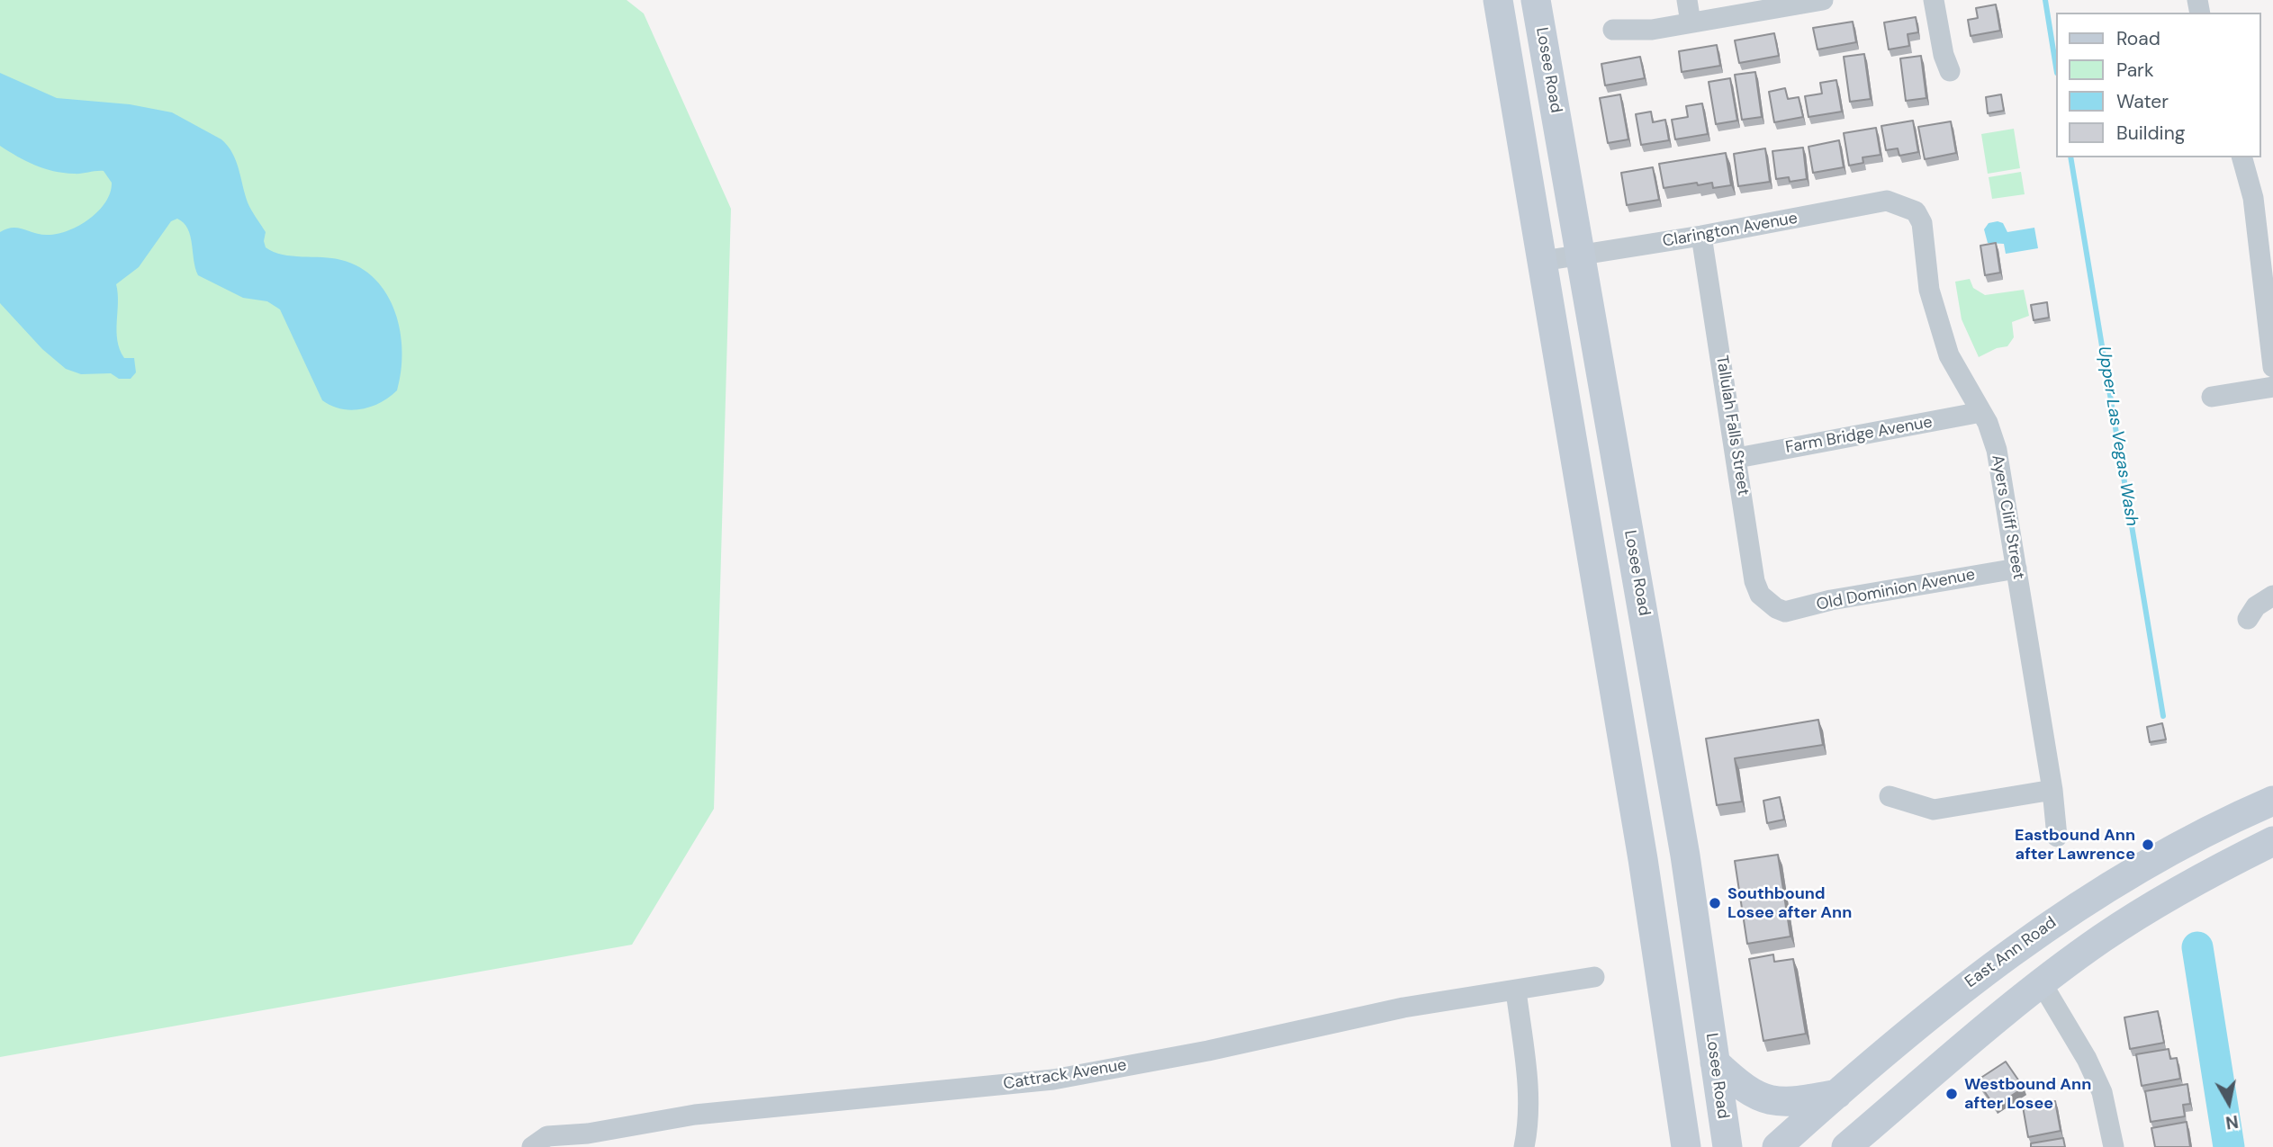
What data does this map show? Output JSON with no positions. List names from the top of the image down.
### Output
{
  "streets": {
    "main road": ["Losee Road", "East Ann Road"],
    "street": [
      "Clarington Avenue",
      "Tallulah Falls Street",
      "Farm Bridge Avenue",
      "Ayers Cliff Street",
      "Old Dominion Avenue",
      "Cattrack Avenue"
    ]
  },
  "crossings": [
    ["Losee Road", "Clarington Avenue"],
    ["Clarington Avenue", "Tallulah Falls Street"],
    ["Clarington Avenue", "Ayers Cliff Street"],
    ["Tallulah Falls Street", "Farm Bridge Avenue"],
    ["Tallulah Falls Street", "Old Dominion Avenue"],
    ["Farm Bridge Avenue", "Ayers Cliff Street"],
    ["Ayers Cliff Street", "Old Dominion Avenue"]
  ],
  "water": ["Upper Las Vegas Wash"],
  "places": ["Eastbound Ann after Lawrence", "Southbound Losee after Ann", "Westbound Ann after Losee"],
  "legend": [
    "Road",
    "Park",
    "Water",
    "Building"
  ],
  "north": "bottom"
}
